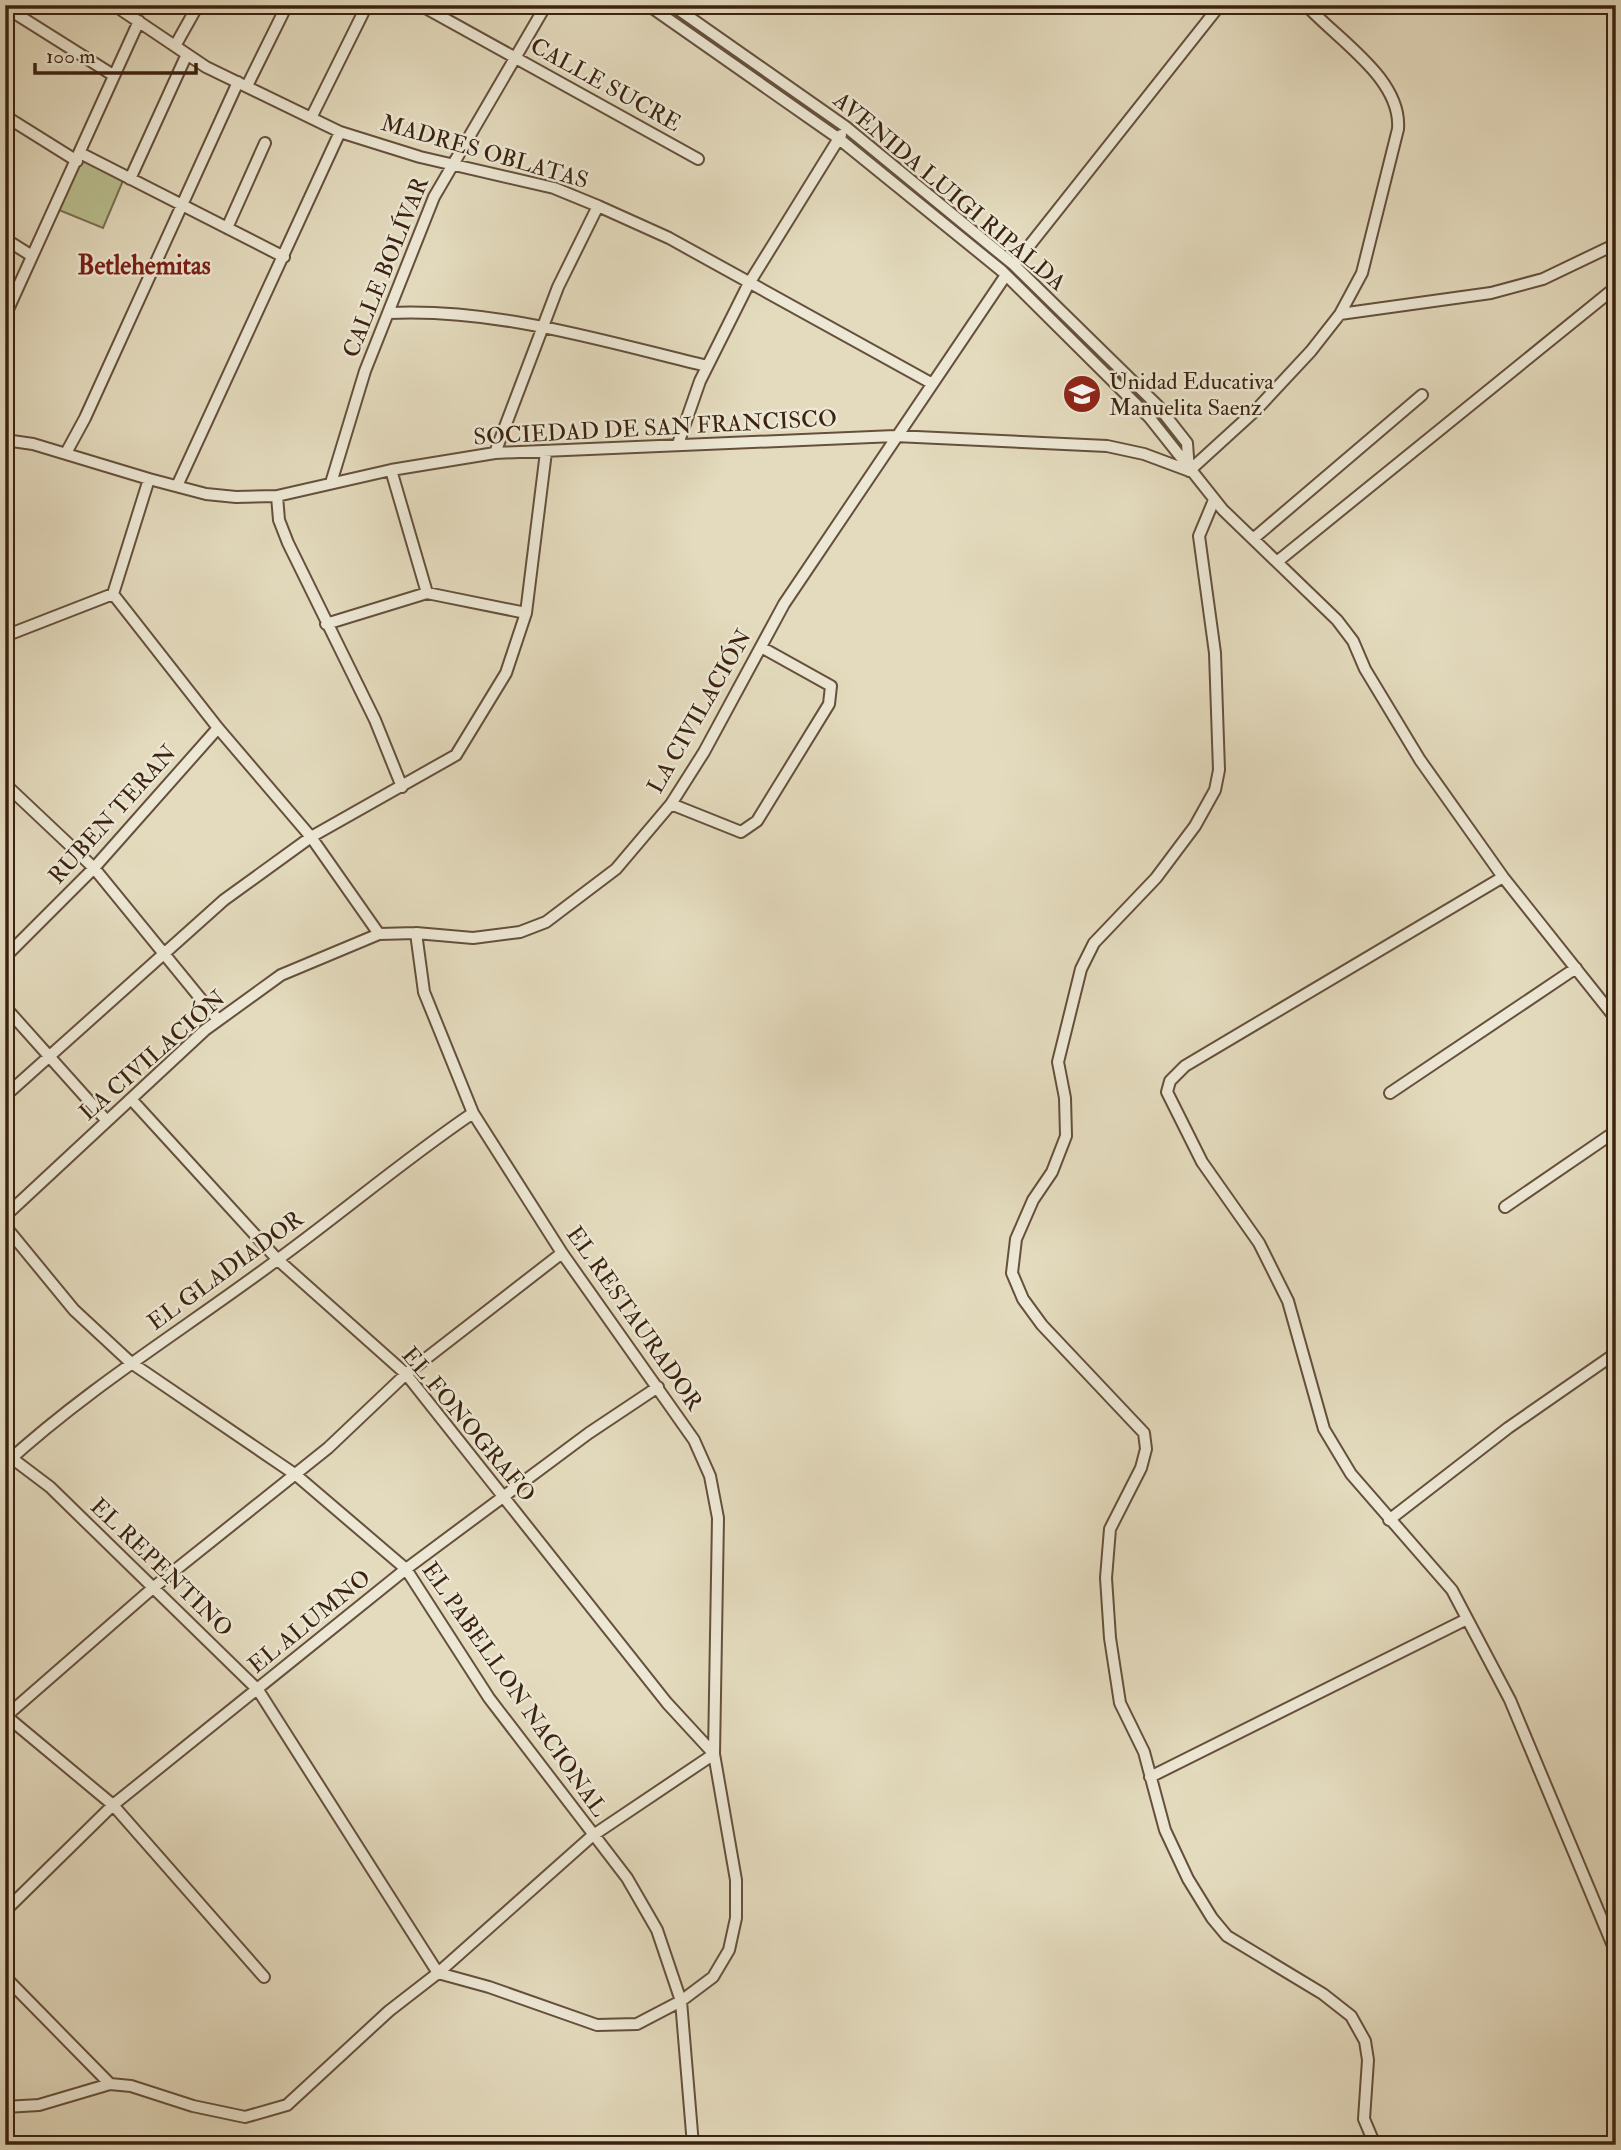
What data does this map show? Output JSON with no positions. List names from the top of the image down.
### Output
{
  "streets": {
    "street": [
      "CALLE SUCRE",
      "MADRES OBLATAS",
      "AVENIDA LUIGI RIPALDA",
      "CALLE BOLÍVAR",
      "SOCIEDAD DE SAN FRANCISCO",
      "LA CIVILACIÓN",
      "RUBEN TERAN",
      "EL GLADIADOR",
      "EL RESTAURADOR",
      "EL FONOGRAFO",
      "EL REPENTINO",
      "EL ALUMNO",
      "EL PABELLON NACIONAL"
    ]
  },
  "crossings": [
    ["CALLE SUCRE", "CALLE BOLÍVAR"],
    ["MADRES OBLATAS", "CALLE BOLÍVAR"],
    ["MADRES OBLATAS", "LA CIVILACIÓN"],
    ["AVENIDA LUIGI RIPALDA", "SOCIEDAD DE SAN FRANCISCO"],
    ["AVENIDA LUIGI RIPALDA", "LA CIVILACIÓN"],
    ["CALLE BOLÍVAR", "SOCIEDAD DE SAN FRANCISCO"],
    ["SOCIEDAD DE SAN FRANCISCO", "LA CIVILACIÓN"],
    ["LA CIVILACIÓN", "EL RESTAURADOR"],
    ["LA CIVILACIÓN", "EL FONOGRAFO"],
    ["EL GLADIADOR", "EL RESTAURADOR"],
    ["EL GLADIADOR", "EL FONOGRAFO"],
    ["EL GLADIADOR", "EL REPENTINO"],
    ["EL GLADIADOR", "EL PABELLON NACIONAL"],
    ["EL RESTAURADOR", "EL FONOGRAFO"],
    ["EL RESTAURADOR", "EL REPENTINO"],
    ["EL RESTAURADOR", "EL ALUMNO"],
    ["EL RESTAURADOR", "EL PABELLON NACIONAL"],
    ["EL FONOGRAFO", "EL ALUMNO"],
    ["EL REPENTINO", "EL ALUMNO"],
    ["EL ALUMNO", "EL PABELLON NACIONAL"]
  ],
  "districts": ["Betlehemitas"],
  "places": {
    "school or university": ["Unidad Educativa Manuelita Saenz"]
  },
  "scale_bar": "100 m"
}
